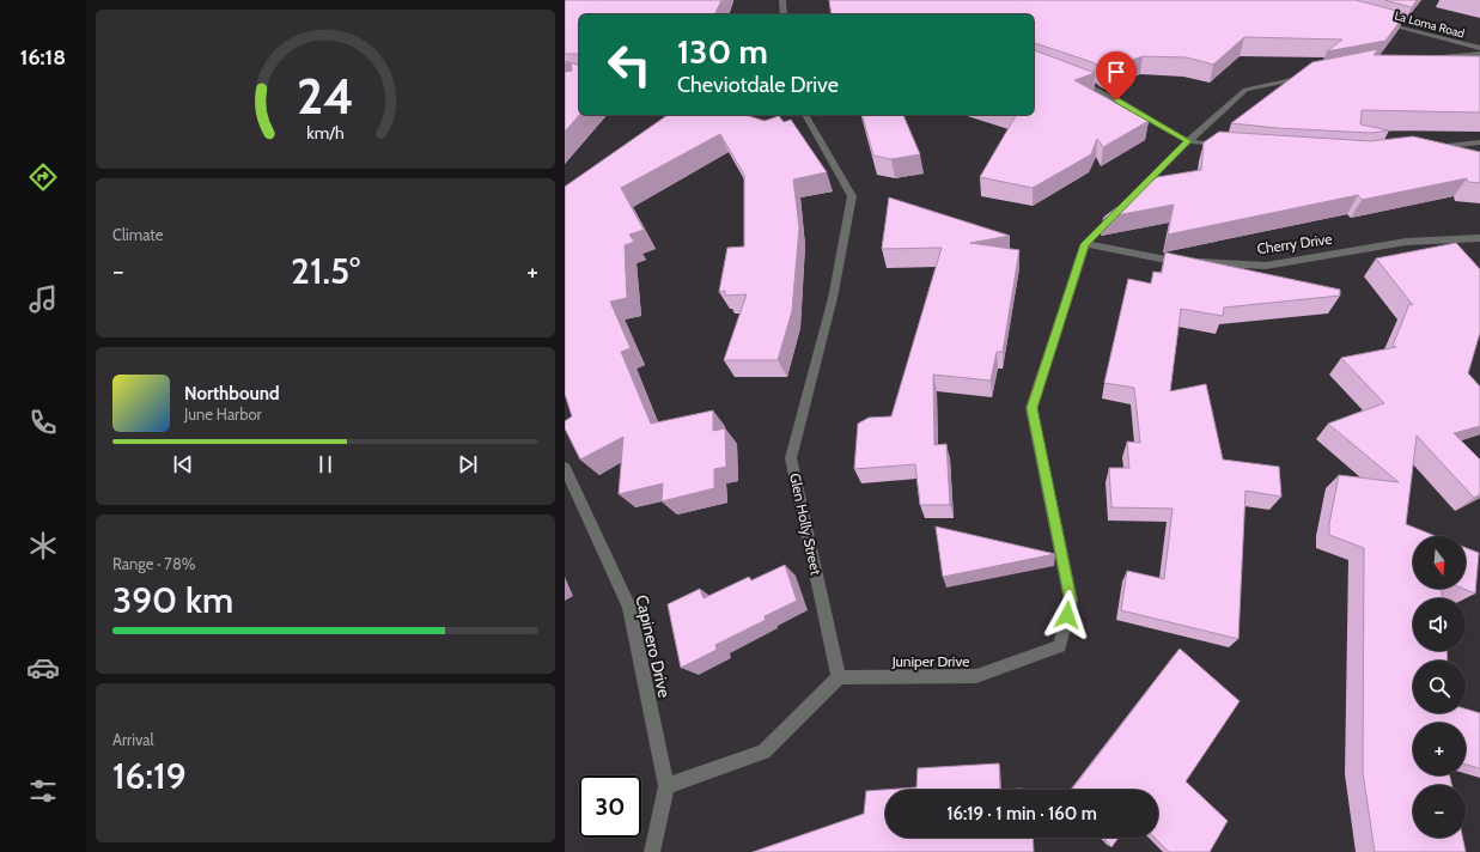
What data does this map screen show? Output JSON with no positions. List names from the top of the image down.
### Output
{
  "streets": {
    "street": [
      "La Loma Road",
      "Cherry Drive",
      "Glen Holly Street",
      "Capinero Drive",
      "Juniper Drive"
    ]
  },
  "crossings": [
    ["Cherry Drive", "Juniper Drive"],
    ["Glen Holly Street", "Juniper Drive"]
  ],
  "north": "bottom",
  "page": {
    "tabs": "16:18",
    "turn": ["130 m", "Cheviotdale Drive"],
    "tile": [
      "Climate",
      ["Range · 78%", "390 km"],
      ["Arrival", "16:19"]
    ],
    "heat": ["−", "21.5°", "+"],
    "song": ["Northbound", "June Harbor"],
    "map_buttons": ["+", "−"],
    "limit": "30",
    "trip": "16:19 · 1 min · 160 m",
    "gauge": ["24", "km/h"]
  }
}
